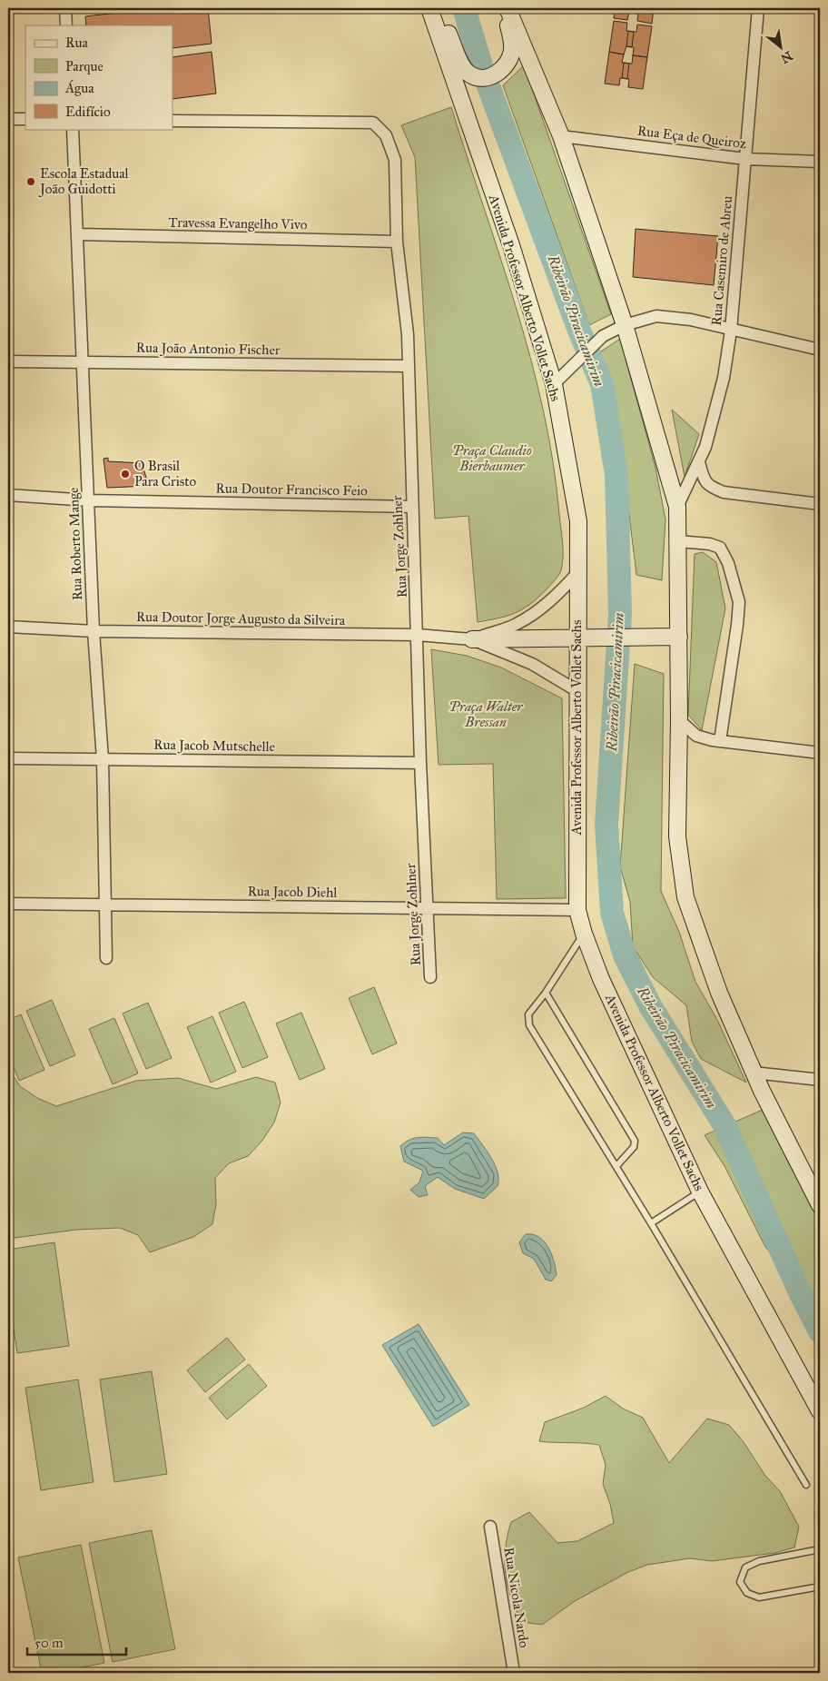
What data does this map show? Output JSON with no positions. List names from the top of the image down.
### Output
{
  "streets": {
    "main road": ["Avenida Professor Alberto Vollet Sachs"],
    "street": [
      "Rua Eça de Queiroz",
      "Travessa Evangelho Vivo",
      "Rua Casemiro de Abreu",
      "Rua João Antonio Fischer",
      "Rua Doutor Francisco Feio",
      "Rua Roberto Mange",
      "Rua Jorge Zohlner",
      "Rua Doutor Jorge Augusto da Silveira",
      "Rua Jacob Mutschelle",
      "Rua Jacob Diehl",
      "Rua Nicola Nardo"
    ]
  },
  "crossings": [
    ["Rua Eça de Queiroz", "Rua Casemiro de Abreu"],
    ["Travessa Evangelho Vivo", "Rua Roberto Mange"],
    ["Travessa Evangelho Vivo", "Rua Jorge Zohlner"],
    ["Avenida Professor Alberto Vollet Sachs", "Rua Doutor Jorge Augusto da Silveira"],
    ["Avenida Professor Alberto Vollet Sachs", "Rua Jacob Diehl"],
    ["Rua João Antonio Fischer", "Rua Roberto Mange"],
    ["Rua João Antonio Fischer", "Rua Jorge Zohlner"],
    ["Rua Doutor Francisco Feio", "Rua Roberto Mange"],
    ["Rua Doutor Francisco Feio", "Rua Jorge Zohlner"],
    ["Rua Roberto Mange", "Rua Doutor Jorge Augusto da Silveira"],
    ["Rua Roberto Mange", "Rua Jacob Mutschelle"],
    ["Rua Roberto Mange", "Rua Jacob Diehl"],
    ["Rua Jorge Zohlner", "Rua Doutor Jorge Augusto da Silveira"],
    ["Rua Jorge Zohlner", "Rua Jacob Mutschelle"],
    ["Rua Jorge Zohlner", "Rua Jacob Diehl"]
  ],
  "water": ["Ribeirão Piracicamirim"],
  "parks": ["Praça Claudio Bierbaumer", "Praça Walter Bressan"],
  "places": ["Escola Estadual João Guidotti", "O Brasil Para Cristo"],
  "legend": [
    "Rua",
    "Parque",
    "Água",
    "Edifício"
  ],
  "scale_bar": "50 m",
  "north": "bottom right"
}
